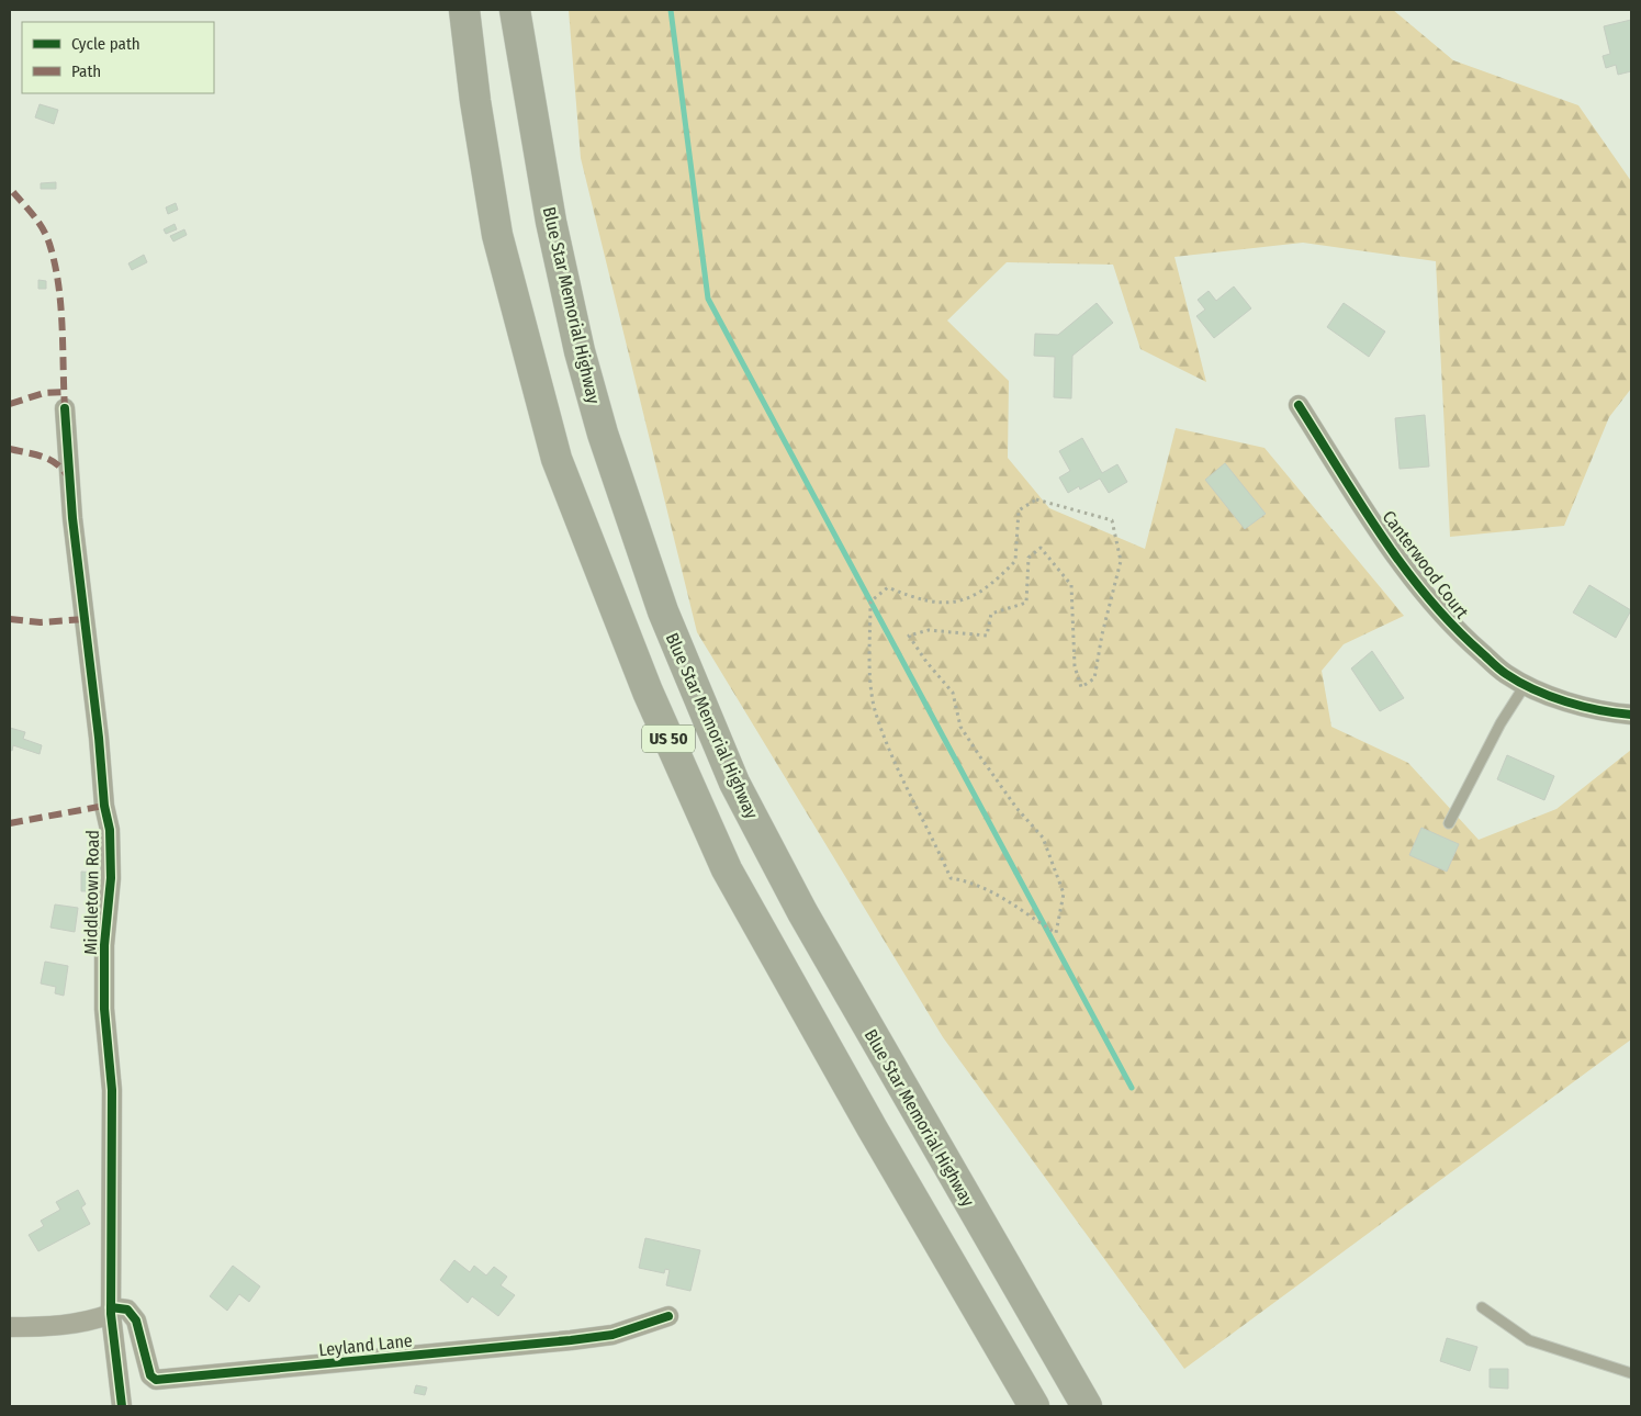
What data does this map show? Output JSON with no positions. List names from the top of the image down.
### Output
{
  "streets": {
    "highway": ["Blue Star Memorial Highway", "US 50"],
    "street": ["Canterwood Court", "Middletown Road", "Leyland Lane"]
  },
  "crossings": [
    ["Middletown Road", "Leyland Lane"]
  ],
  "legend": ["Cycle path", "Path"]
}
